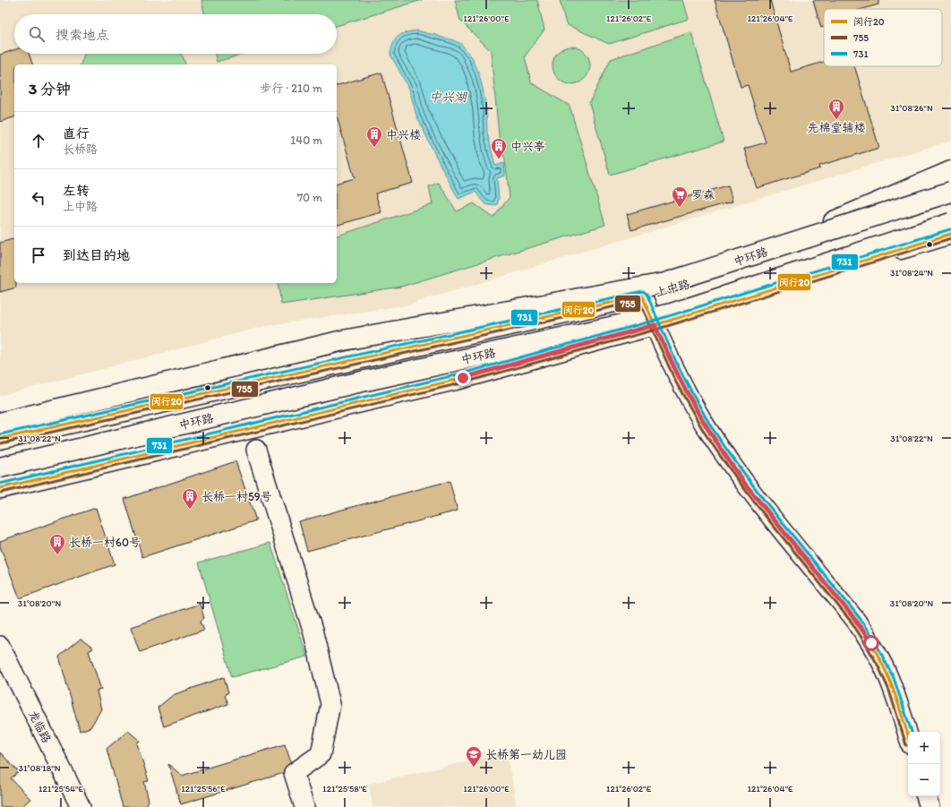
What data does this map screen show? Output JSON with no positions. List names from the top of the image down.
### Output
{
  "streets": {
    "main road": ["中环路", "上中路"],
    "street": ["龙临路"]
  },
  "water": ["中兴湖"],
  "places": {
    "building": [
      "先棉堂辅楼",
      "中兴楼",
      "中兴亭",
      "长桥一村59号",
      "长桥一村60号"
    ],
    "supermarket": ["罗森"],
    "school or university": ["长桥第一幼儿园"]
  },
  "lines": ["transit line 731", "transit line 闵行20", "transit line 755"],
  "legend": ["闵行20", "755", "731"],
  "page": {
    "search": "搜索地点",
    "heading": ["3 分钟", "步行 · 210 m"],
    "list": [
      ["直行", "长桥路", "140 m"],
      ["左转", "上中路", "70 m"],
      "到达目的地"
    ],
    "map_buttons": ["+", "−"]
  },
  "coordinates": [
    "121°26'00\"E",
    "121°26'02\"E",
    "121°26'04\"E",
    "31°08'26\"N",
    "31°08'24\"N",
    "31°08'22\"N",
    "31°08'20\"N",
    "31°08'18\"N",
    "121°25'54\"E",
    "121°25'56\"E",
    "121°25'58\"E"
  ]
}
